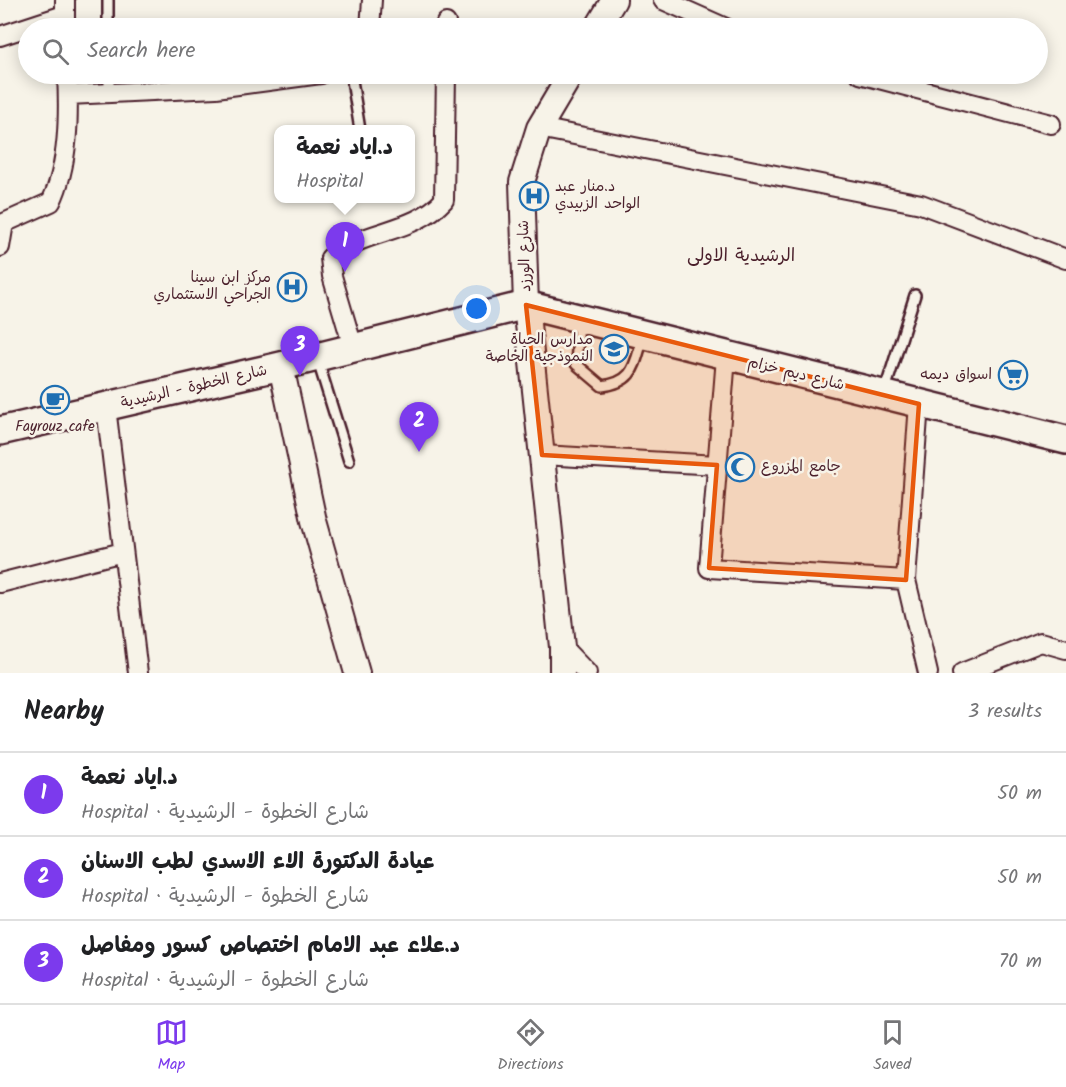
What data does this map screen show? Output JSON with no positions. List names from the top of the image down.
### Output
{
  "streets": {
    "main road": ["شارع ديم خزام", "شارع الخطوة - الرشيدية"],
    "street": ["شارع الورزد"]
  },
  "crossings": [
    ["شارع الورزد", "شارع ديم خزام"],
    ["شارع الورزد", "شارع الخطوة - الرشيدية"],
    ["شارع ديم خزام", "شارع الخطوة - الرشيدية"]
  ],
  "districts": ["الرشيدية الاولى"],
  "places": {
    "hospital": ["د.منار عبد الواحد الزبيدي", "مركز ابن سينا الجراحي الاستثماري"],
    "school or university": ["مدارس الحياة النموذجية الخاصة"],
    "supermarket": ["اسواق ديمه"],
    "cafe": ["Fayrouz cafe"],
    "mosque": ["جامع المزروع"]
  },
  "page": {
    "search": "Search here",
    "popup": ["د.اياد نعمة", "Hospital"],
    "pins": ["1", "3", "2"],
    "heading": ["Nearby", "3 results"],
    "list": [
      {
        "mark": "1",
        "name": "د.اياد نعمة",
        "note": "Hospital · شارع الخطوة - الرشيدية",
        "value": "50 m"
      },
      {
        "mark": "2",
        "name": "عيادة الدكتورة الاء الاسدي لطب الاسنان",
        "note": "Hospital · شارع الخطوة - الرشيدية",
        "value": "50 m"
      },
      {
        "mark": "3",
        "name": "د.علاء عبد الامام اختصاص كسور ومفاصل",
        "note": "Hospital · شارع الخطوة - الرشيدية",
        "value": "70 m"
      }
    ],
    "nav": ["Map", "Directions", "Saved"]
  }
}
